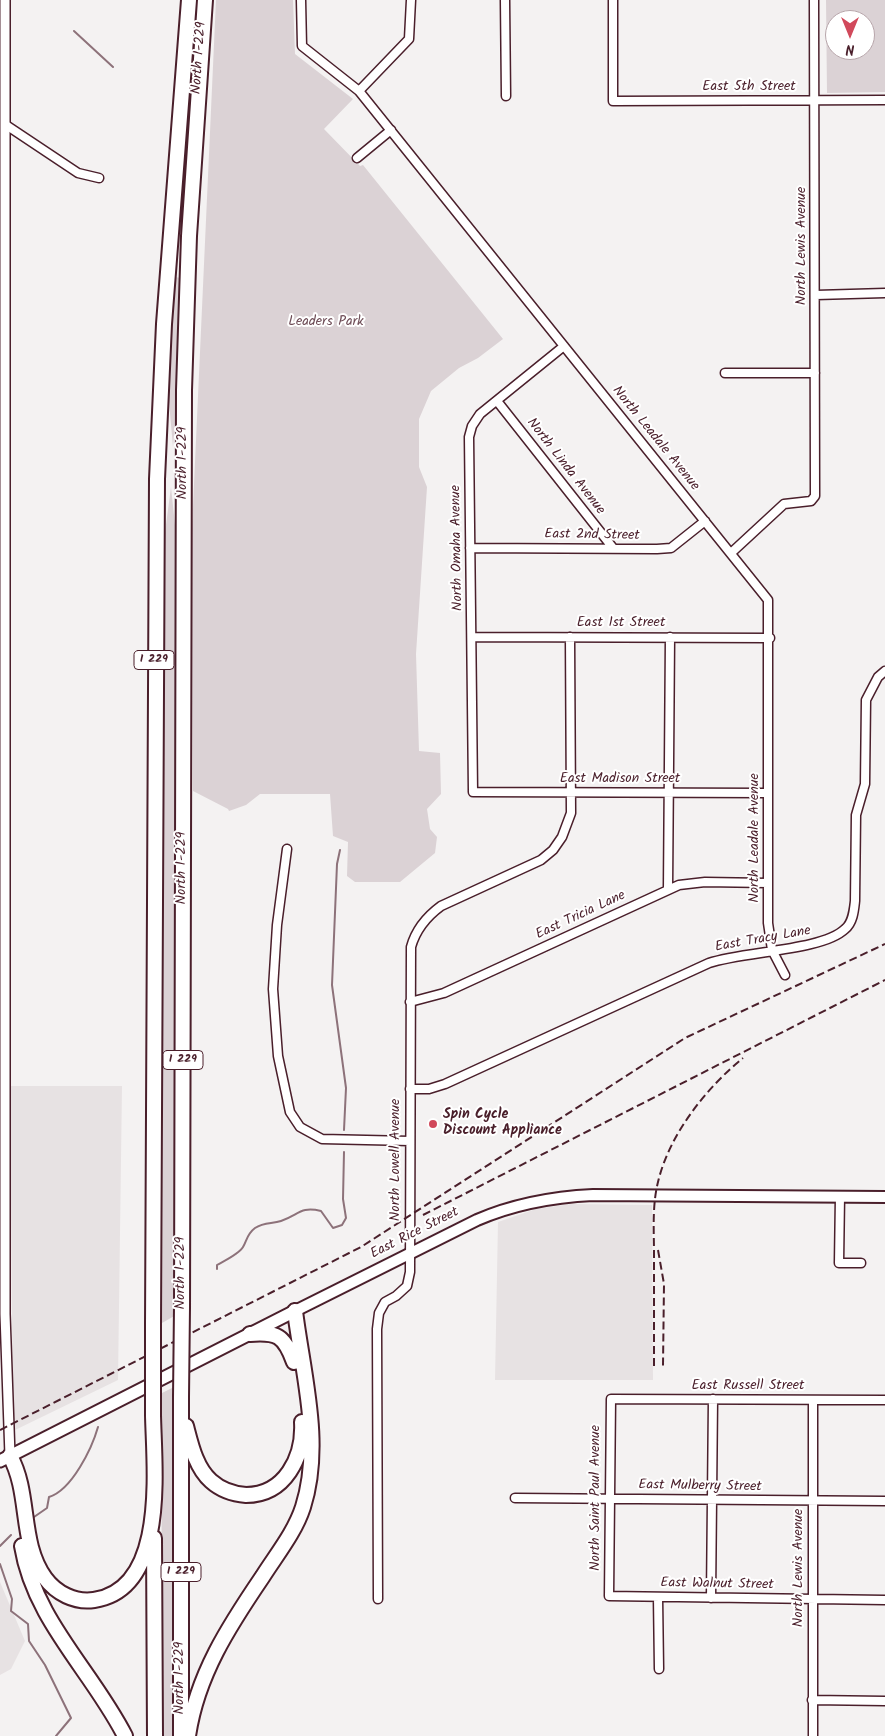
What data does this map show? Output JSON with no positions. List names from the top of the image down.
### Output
{
  "streets": {
    "highway": ["North I-229", "I 229"],
    "main road": ["East Rice Street"],
    "street": [
      "East 5th Street",
      "North Lewis Avenue",
      "North Leadale Avenue",
      "North Linda Avenue",
      "East 2nd Street",
      "North Omaha Avenue",
      "East 1st Street",
      "East Madison Street",
      "East Tricia Lane",
      "East Tracy Lane",
      "North Lowell Avenue",
      "East Russell Street",
      "East Mulberry Street",
      "North Saint Paul Avenue",
      "East Walnut Street"
    ]
  },
  "crossings": [
    ["East 5th Street", "North Lewis Avenue"],
    ["North Lewis Avenue", "North Leadale Avenue"],
    ["North Lewis Avenue", "East Russell Street"],
    ["North Lewis Avenue", "East Mulberry Street"],
    ["North Lewis Avenue", "East Walnut Street"],
    ["North Leadale Avenue", "East 2nd Street"],
    ["North Leadale Avenue", "North Omaha Avenue"],
    ["North Leadale Avenue", "East 1st Street"],
    ["North Leadale Avenue", "East Madison Street"],
    ["North Leadale Avenue", "East Tricia Lane"],
    ["North Leadale Avenue", "East Tracy Lane"],
    ["North Linda Avenue", "East 2nd Street"],
    ["North Linda Avenue", "North Omaha Avenue"],
    ["East 2nd Street", "North Omaha Avenue"],
    ["North Omaha Avenue", "East 1st Street"],
    ["North Omaha Avenue", "East Madison Street"],
    ["East Madison Street", "North Lowell Avenue"],
    ["East Tricia Lane", "North Lowell Avenue"],
    ["East Tracy Lane", "North Lowell Avenue"],
    ["North Lowell Avenue", "East Rice Street"],
    ["East Russell Street", "North Saint Paul Avenue"],
    ["East Mulberry Street", "North Saint Paul Avenue"],
    ["North Saint Paul Avenue", "East Walnut Street"]
  ],
  "parks": ["Leaders Park"],
  "places": ["Spin Cycle Discount Appliance"],
  "north": "bottom"
}
